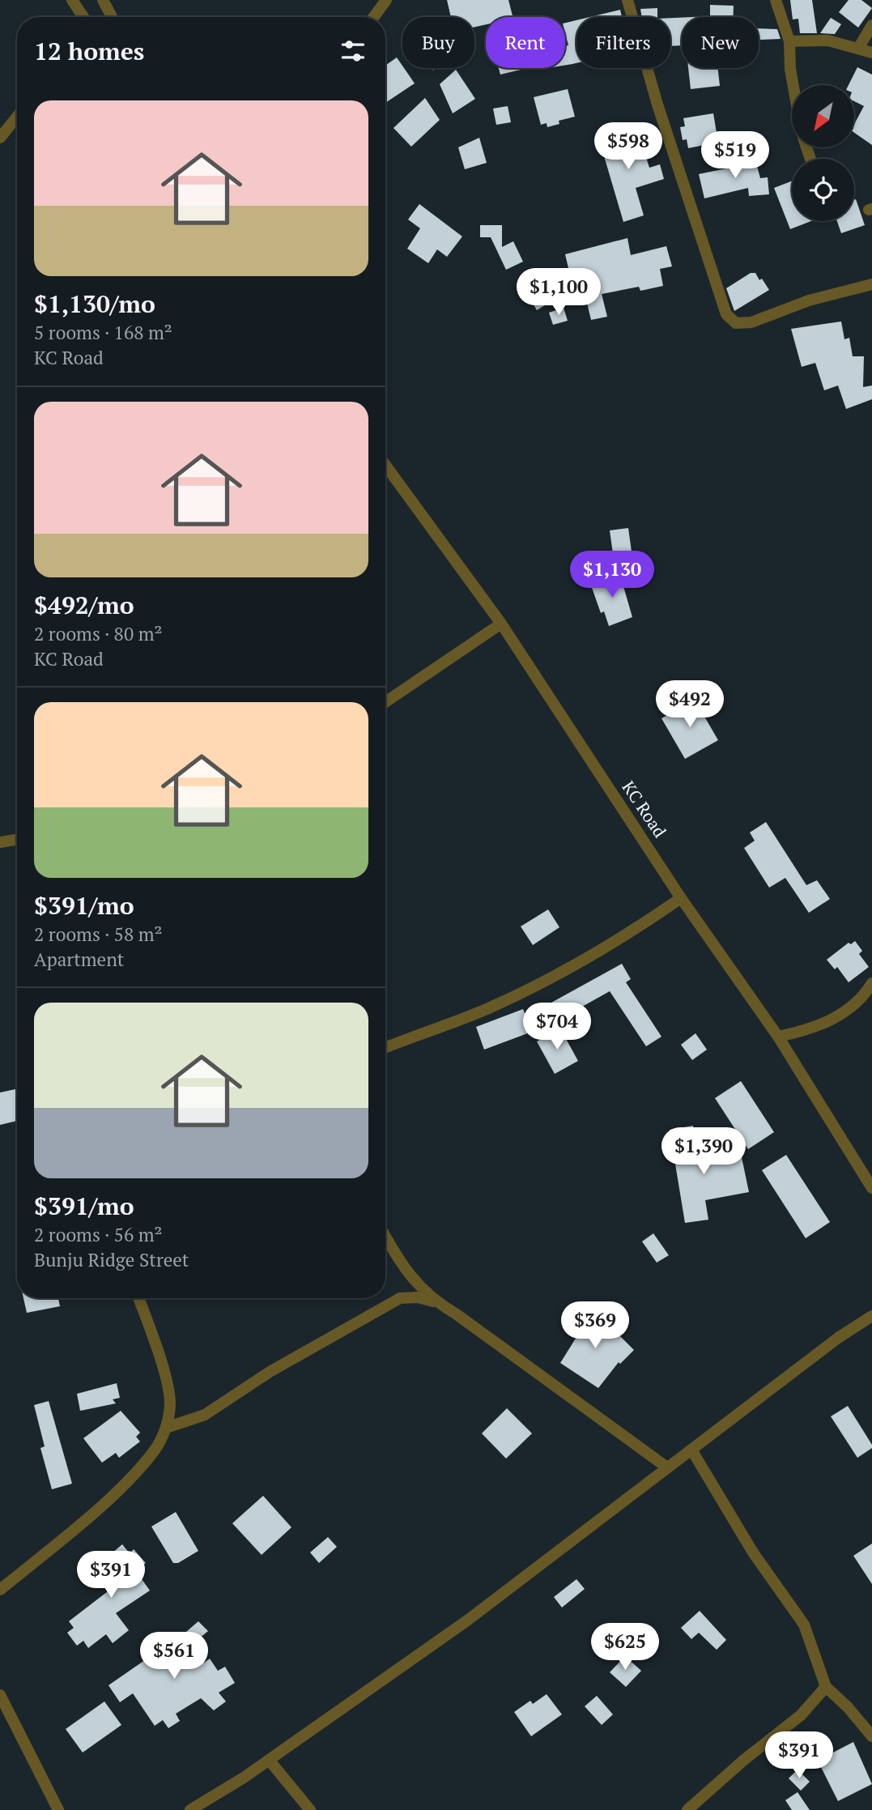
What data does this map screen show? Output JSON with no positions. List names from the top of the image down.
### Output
{
  "streets": {
    "street": ["KC Road"]
  },
  "north": "bottom left",
  "page": {
    "chip": [
      "Buy",
      "Rent",
      "Filters",
      "New"
    ],
    "heading": "12 homes",
    "list": [
      {
        "name": "$1,130/mo",
        "note": "5 rooms · 168 m² · KC Road"
      },
      {
        "name": "$492/mo",
        "note": "2 rooms · 80 m² · KC Road"
      },
      {
        "name": "$391/mo",
        "note": "2 rooms · 58 m² · Apartment"
      },
      {
        "name": "$391/mo",
        "note": "2 rooms · 56 m² · Bunju Ridge Street"
      }
    ],
    "price": [
      "$598",
      "$519",
      "$1,100",
      "$1,130",
      "$492",
      "$704",
      "$1,390",
      "$369",
      "$391",
      "$625",
      "$561",
      "$391"
    ]
  }
}
